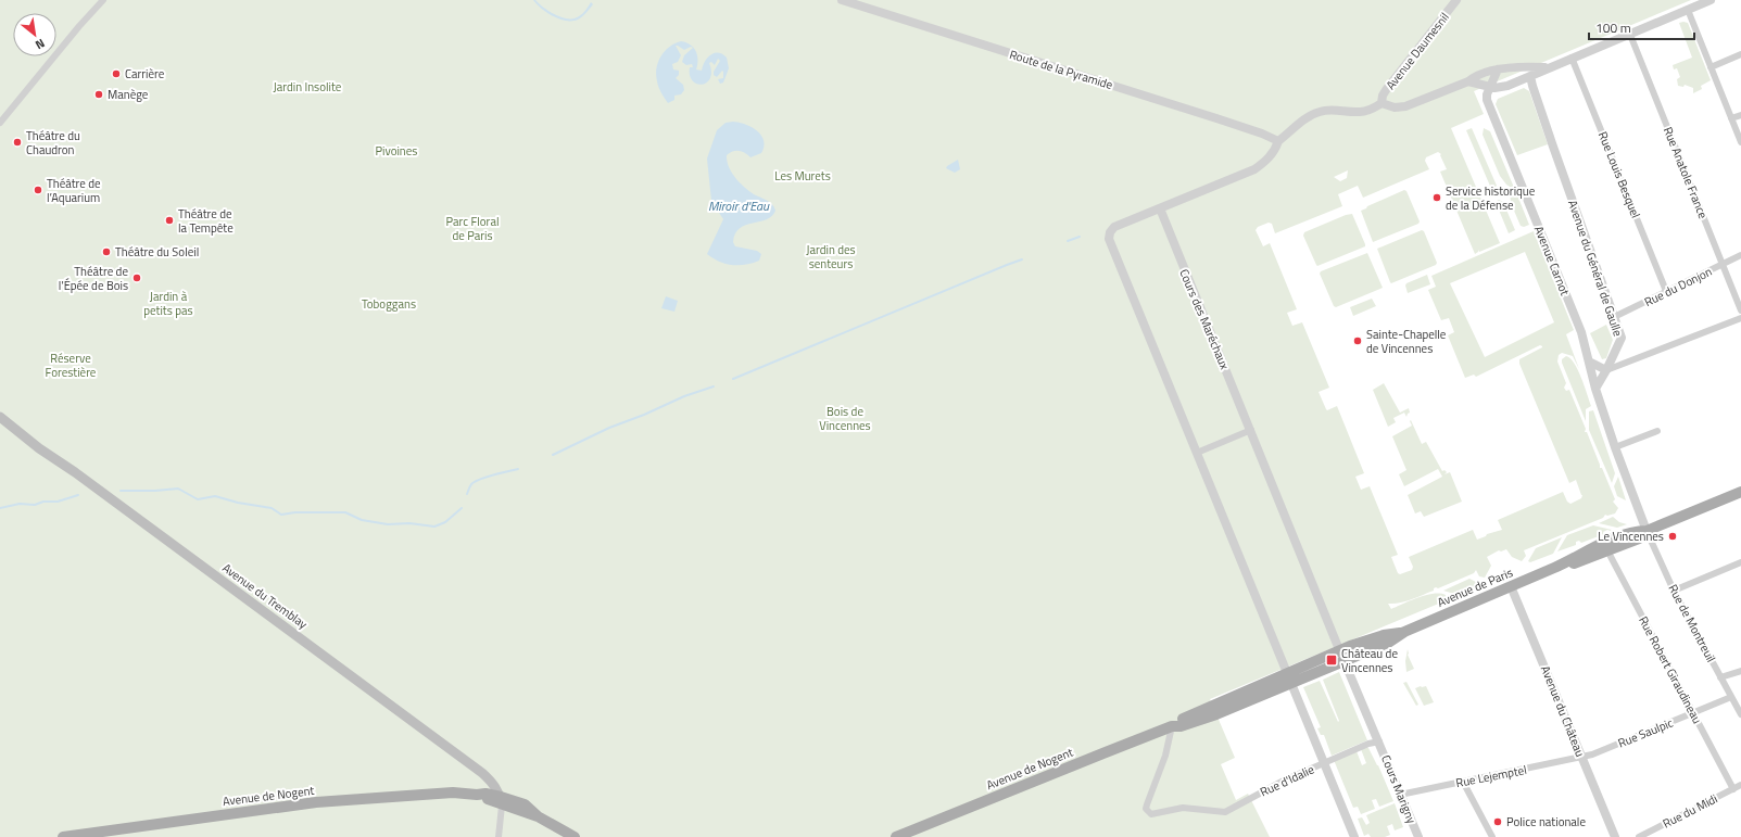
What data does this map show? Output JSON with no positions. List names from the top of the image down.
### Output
{
  "streets": {
    "main road": ["Avenue de Paris", "Avenue du Tremblay", "Avenue de Nogent"],
    "street": [
      "Avenue Daumesnil",
      "Route de la Pyramide",
      "Rue Anatole France",
      "Rue Louis Besquel",
      "Avenue Carnot",
      "Avenue du Général de Gaulle",
      "Rue du Donjon",
      "Cours des Maréchaux",
      "Rue de Montreuil",
      "Rue Robert Giraudineau",
      "Avenue du Château",
      "Rue Saulpic",
      "Rue Lejemptel",
      "Rue d'Idalie",
      "Cours Marigny",
      "Rue du Midi"
    ]
  },
  "crossings": [
    ["Rue Anatole France", "Rue du Donjon"],
    ["Rue Louis Besquel", "Rue du Donjon"],
    ["Avenue Carnot", "Avenue du Général de Gaulle"],
    ["Avenue du Général de Gaulle", "Rue du Donjon"],
    ["Cours des Maréchaux", "Avenue de Paris"],
    ["Cours des Maréchaux", "Cours Marigny"],
    ["Avenue de Paris", "Rue de Montreuil"],
    ["Avenue de Paris", "Rue Robert Giraudineau"],
    ["Avenue de Paris", "Avenue du Château"],
    ["Avenue de Paris", "Avenue de Nogent"],
    ["Avenue de Paris", "Cours Marigny"],
    ["Avenue du Tremblay", "Avenue de Nogent"],
    ["Rue de Montreuil", "Rue Saulpic"],
    ["Rue Robert Giraudineau", "Rue Saulpic"],
    ["Rue Robert Giraudineau", "Rue du Midi"],
    ["Avenue du Château", "Rue Saulpic"],
    ["Avenue du Château", "Rue Lejemptel"],
    ["Rue Saulpic", "Rue Lejemptel"],
    ["Avenue de Nogent", "Rue d'Idalie"],
    ["Rue Lejemptel", "Cours Marigny"],
    ["Rue d'Idalie", "Cours Marigny"]
  ],
  "water": ["Miroir d'Eau"],
  "parks": [
    "Jardin Insolite",
    "Pivoines",
    "Les Murets",
    "Parc Floral de Paris",
    "Jardin des senteurs",
    "Jardin à petits pas",
    "Toboggans",
    "Réserve Forestière",
    "Bois de Vincennes"
  ],
  "places": {
    "other": [
      "Carrière",
      "Manège",
      "Théâtre du Chaudron",
      "Théâtre de l’Aquarium",
      "Service historique de la Défense",
      "Théâtre de la Tempête",
      "Théâtre du Soleil",
      "Théâtre de l'Épée de Bois",
      "Sainte-Chapelle de Vincennes",
      "Le Vincennes",
      "Police nationale"
    ],
    "transit": ["Château de Vincennes"]
  },
  "scale_bar": "100 m",
  "north": "bottom right"
}
